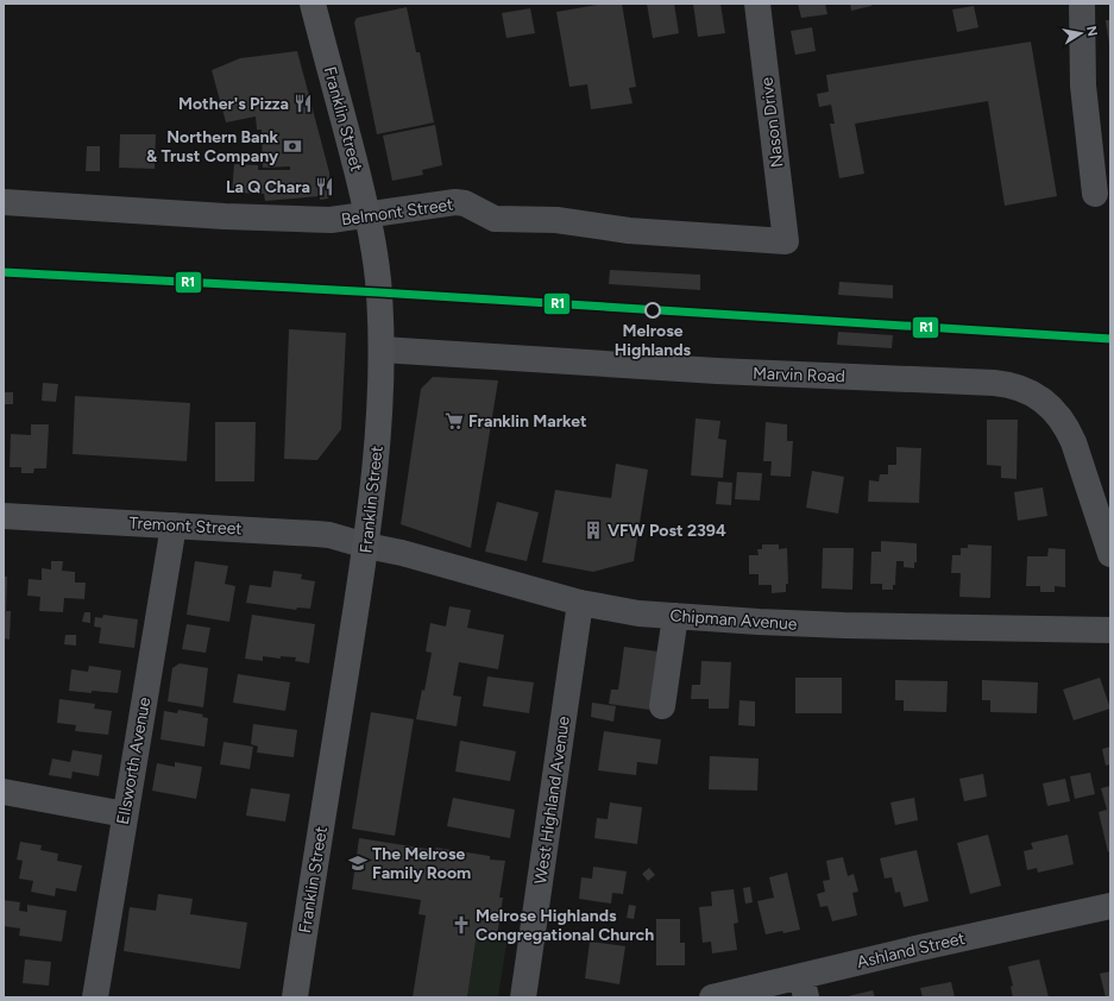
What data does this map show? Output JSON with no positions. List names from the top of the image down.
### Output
{
  "streets": {
    "main road": ["Franklin Street"],
    "street": [
      "Nason Drive",
      "Belmont Street",
      "Marvin Road",
      "Tremont Street",
      "Chipman Avenue",
      "Ellsworth Avenue",
      "West Highland Avenue",
      "Ashland Street"
    ]
  },
  "crossings": [
    ["Franklin Street", "Belmont Street"],
    ["Franklin Street", "Marvin Road"],
    ["Franklin Street", "Tremont Street"],
    ["Franklin Street", "Chipman Avenue"],
    ["Nason Drive", "Belmont Street"],
    ["Tremont Street", "Chipman Avenue"],
    ["Tremont Street", "Ellsworth Avenue"],
    ["Chipman Avenue", "West Highland Avenue"]
  ],
  "places": {
    "restaurant": ["Mother's Pizza", "La Q Chara"],
    "bank": ["Northern Bank & Trust Company"],
    "other": ["Melrose Highlands"],
    "supermarket": ["Franklin Market"],
    "building": ["VFW Post 2394"],
    "school or university": ["The Melrose Family Room"],
    "church": ["Melrose Highlands Congregational Church"]
  },
  "lines": ["transit line R1"],
  "north": "right"
}
